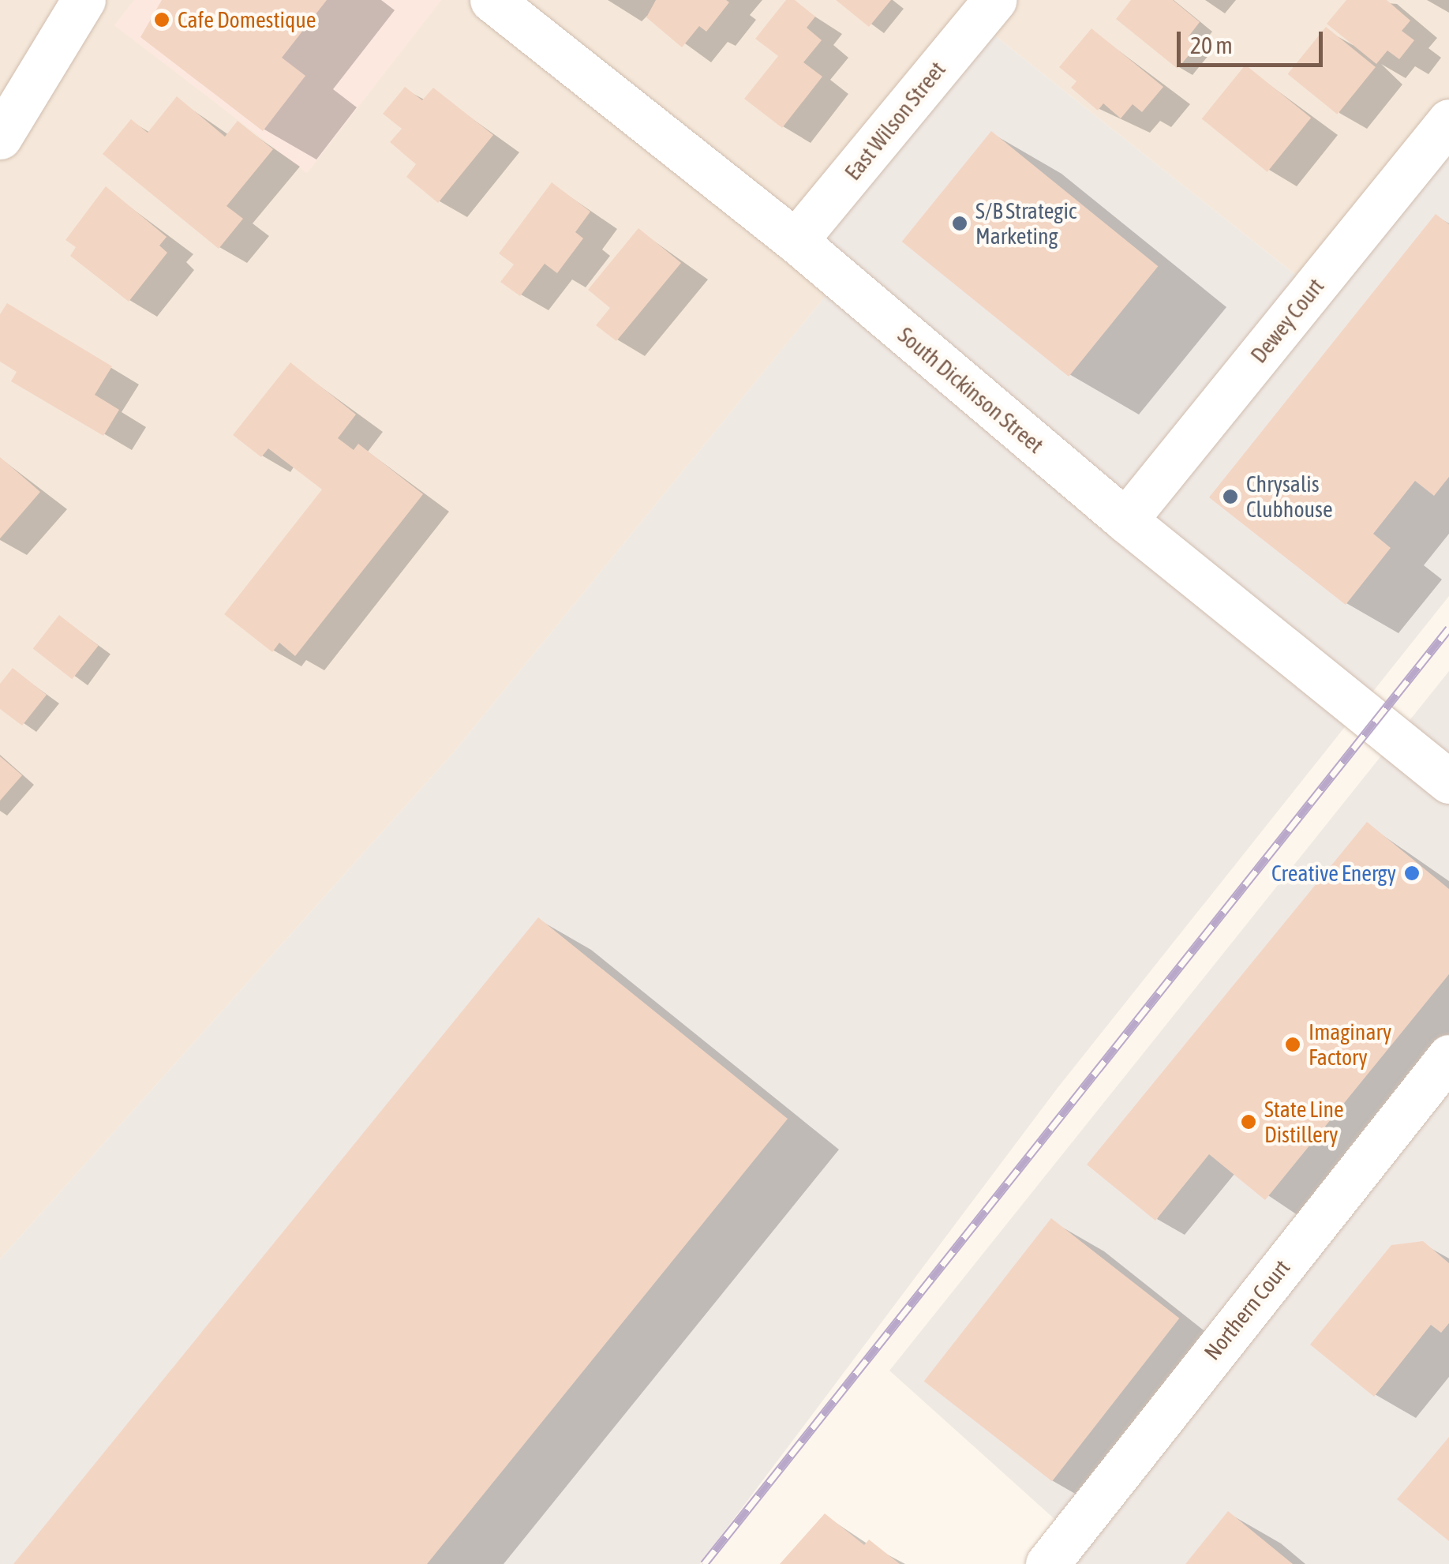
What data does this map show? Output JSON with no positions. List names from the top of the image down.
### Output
{
  "streets": {
    "street": [
      "East Wilson Street",
      "Dewey Court",
      "South Dickinson Street",
      "Northern Court"
    ]
  },
  "crossings": [
    ["East Wilson Street", "South Dickinson Street"],
    ["Dewey Court", "South Dickinson Street"]
  ],
  "places": [
    "Cafe Domestique",
    "S/B Strategic Marketing",
    "Chrysalis Clubhouse",
    "Creative Energy",
    "Imaginary Factory",
    "State Line Distillery"
  ],
  "scale_bar": "20 m"
}
